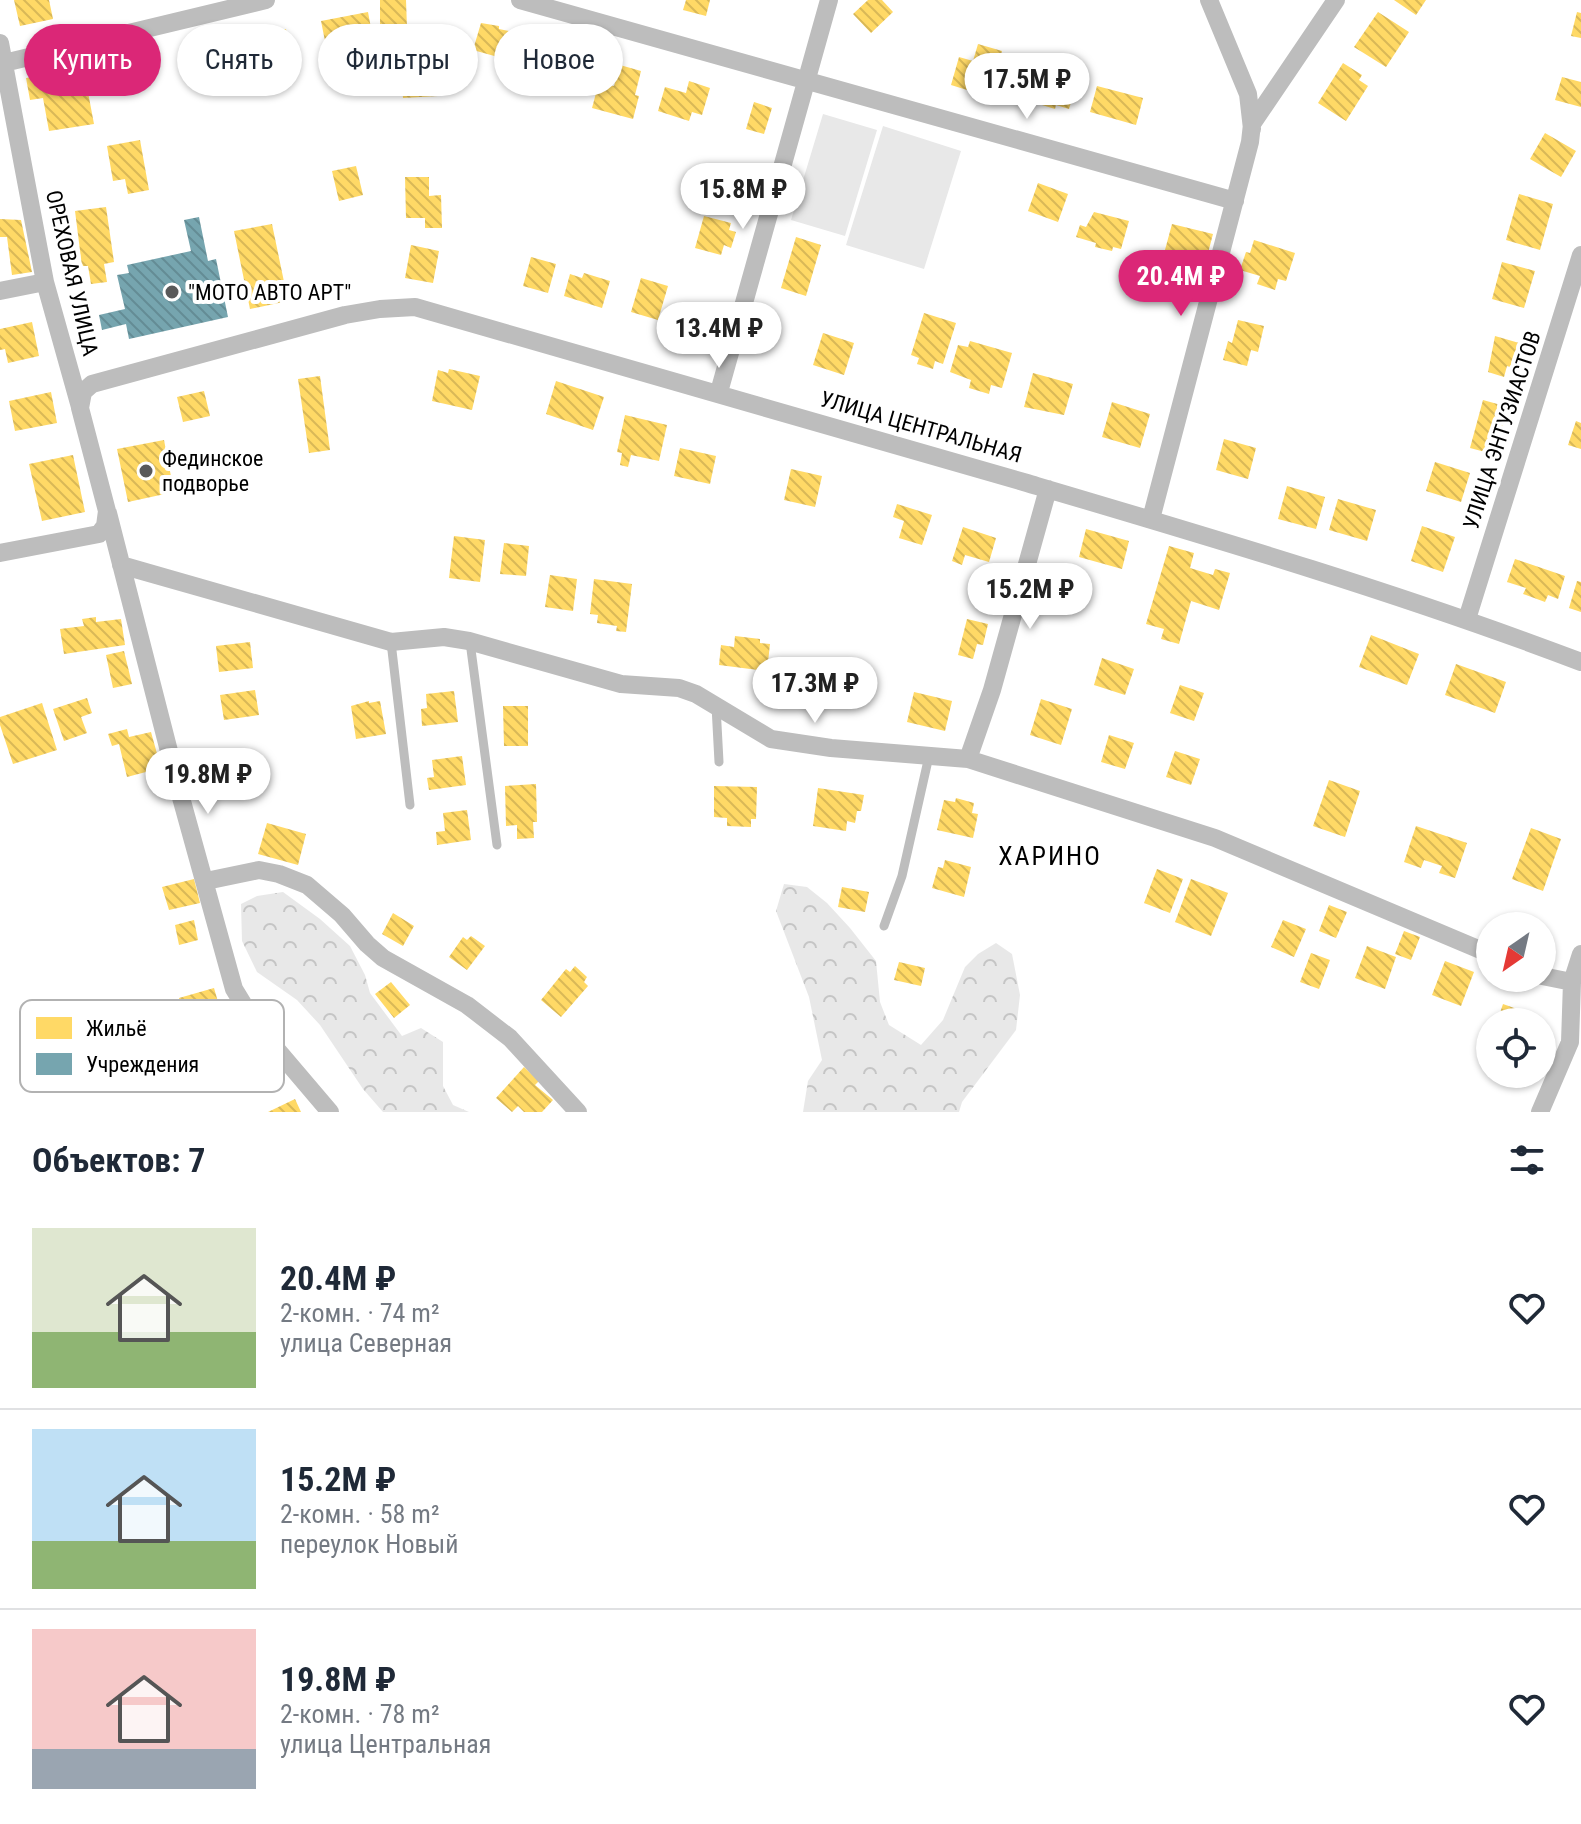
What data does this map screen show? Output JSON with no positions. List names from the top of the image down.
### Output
{
  "streets": {
    "street": ["ОРЕХОВАЯ УЛИЦА", "УЛИЦА ЦЕНТРАЛЬНАЯ", "УЛИЦА ЭНТУЗИАСТОВ"]
  },
  "crossings": [
    ["ОРЕХОВАЯ УЛИЦА", "УЛИЦА ЦЕНТРАЛЬНАЯ"],
    ["УЛИЦА ЦЕНТРАЛЬНАЯ", "УЛИЦА ЭНТУЗИАСТОВ"]
  ],
  "districts": ["ХАРИНО"],
  "places": ["\"МОТО АВТО АРТ\"", "Фединское подворье"],
  "legend": ["Жильё", "Учреждения"],
  "north": "bottom left",
  "page": {
    "chip": [
      "Купить",
      "Снять",
      "Фильтры",
      "Новое"
    ],
    "price": [
      "17.5M ₽",
      "15.8M ₽",
      "20.4M ₽",
      "13.4M ₽",
      "15.2M ₽",
      "17.3M ₽",
      "19.8M ₽"
    ],
    "heading": "Объектов: 7",
    "list": [
      {
        "name": "20.4M ₽",
        "note": "2-комн. · 74 m² · улица Северная"
      },
      {
        "name": "15.2M ₽",
        "note": "2-комн. · 58 m² · переулок Новый"
      },
      {
        "name": "19.8M ₽",
        "note": "2-комн. · 78 m² · улица Центральная"
      }
    ]
  }
}
